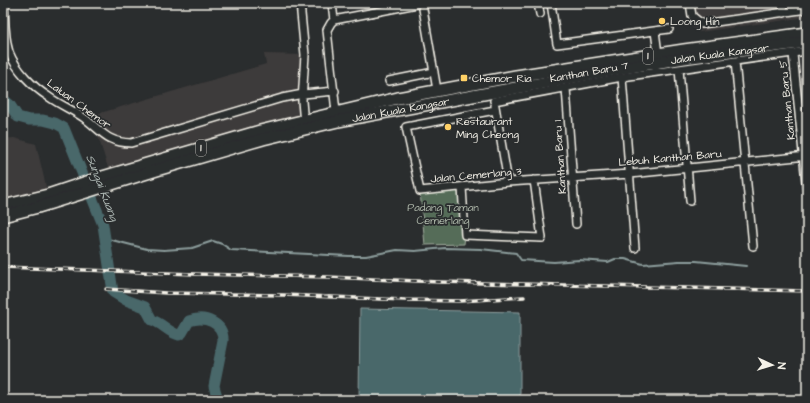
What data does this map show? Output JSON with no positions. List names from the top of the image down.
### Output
{
  "streets": {
    "highway": ["Jalan Kuala Kangsar", "1"],
    "street": [
      "Kanthan Baru 7",
      "Kanthan Baru 5",
      "Laluan Chemor",
      "Kanthan Baru 1",
      "Lebuh Kanthan Baru",
      "Jalan Cemerlang 3"
    ]
  },
  "crossings": [
    ["Jalan Kuala Kangsar", "Kanthan Baru 7"],
    ["Kanthan Baru 7", "Kanthan Baru 5"],
    ["Kanthan Baru 7", "Kanthan Baru 1"],
    ["Kanthan Baru 5", "Lebuh Kanthan Baru"],
    ["Kanthan Baru 1", "Lebuh Kanthan Baru"],
    ["Lebuh Kanthan Baru", "Jalan Cemerlang 3"]
  ],
  "water": ["Sungai Kuang"],
  "parks": ["Padang Taman Cemerlang"],
  "places": {
    "other": ["Loong Hin", "Restaurant Ming Cheong"],
    "transit": ["Chemor Ria"]
  },
  "north": "right"
}
